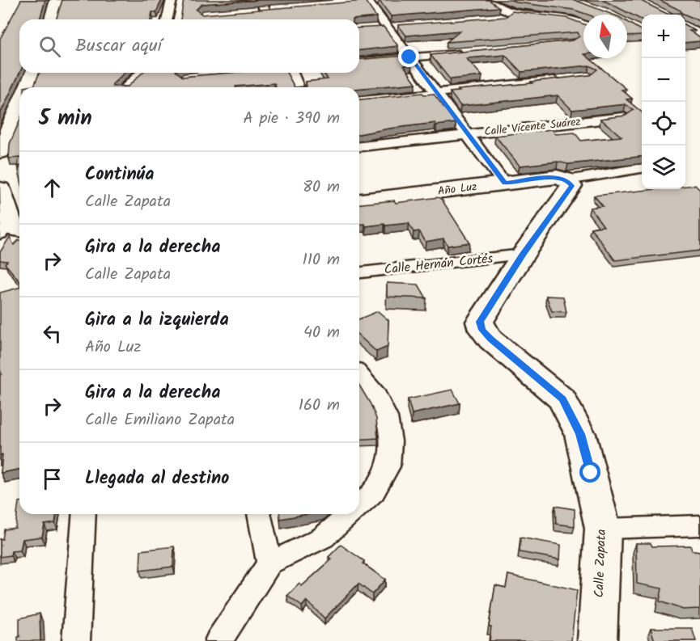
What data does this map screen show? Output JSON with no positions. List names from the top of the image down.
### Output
{
  "streets": {
    "main road": ["Año Luz", "Calle Zapata"],
    "street": ["Calle Vicente Suárez", "Calle Hernán Cortés"]
  },
  "crossings": [
    ["Año Luz", "Calle Zapata"],
    ["Calle Hernán Cortés", "Calle Zapata"]
  ],
  "north": "top",
  "page": {
    "map_buttons": ["+", "−"],
    "search": "Buscar aquí",
    "heading": ["5 min", "A pie · 390 m"],
    "list": [
      ["Continúa", "Calle Zapata", "80 m"],
      ["Gira a la derecha", "Calle Zapata", "110 m"],
      ["Gira a la izquierda", "Año Luz", "40 m"],
      ["Gira a la derecha", "Calle Emiliano Zapata", "160 m"],
      "Llegada al destino"
    ]
  }
}
